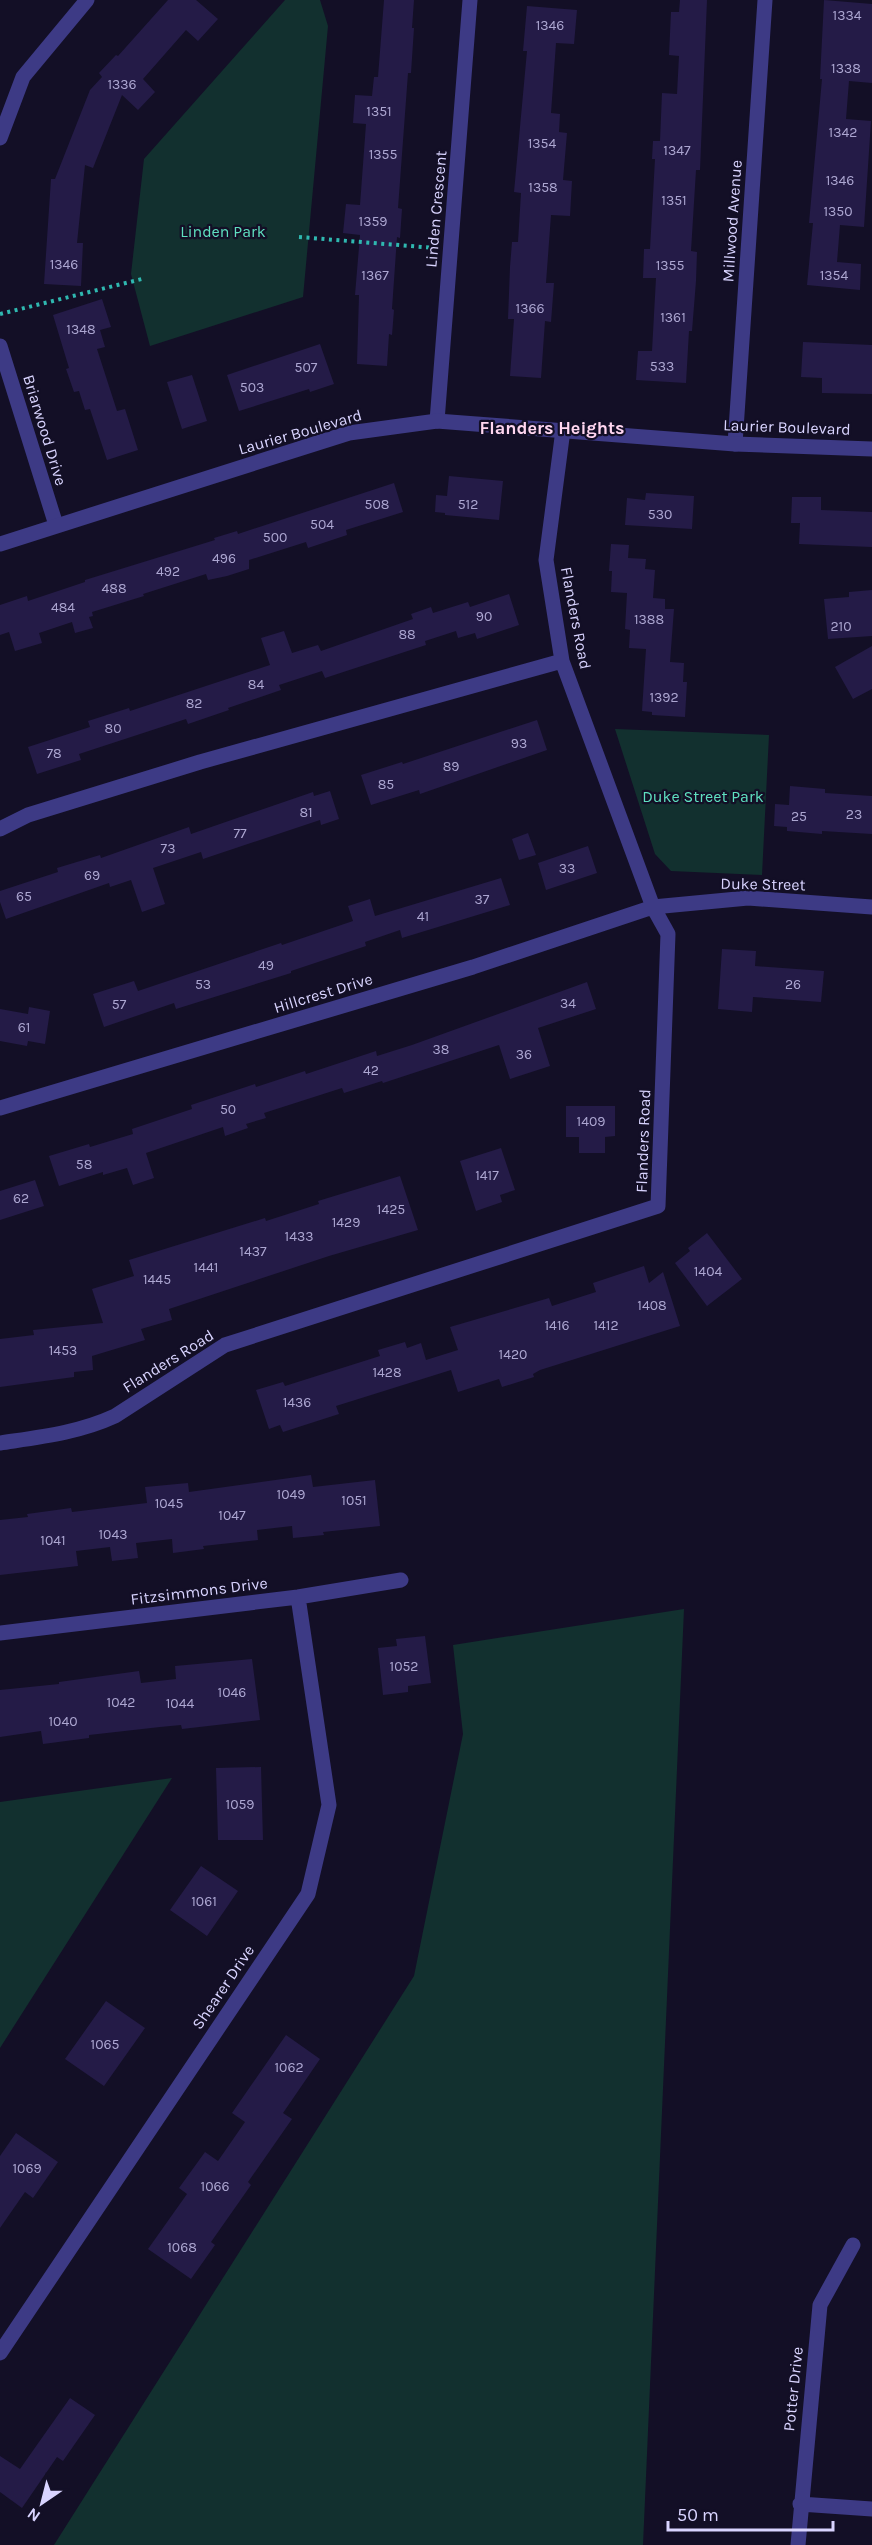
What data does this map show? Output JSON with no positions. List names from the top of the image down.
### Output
{
  "streets": {
    "street": [
      "Linden Crescent",
      "Millwood Avenue",
      "Laurier Boulevard",
      "Briarwood Drive",
      "Flanders Road",
      "Duke Street",
      "Hillcrest Drive",
      "Fitzsimmons Drive",
      "Shearer Drive",
      "Potter Drive"
    ]
  },
  "crossings": [
    ["Linden Crescent", "Laurier Boulevard"],
    ["Millwood Avenue", "Laurier Boulevard"],
    ["Laurier Boulevard", "Briarwood Drive"],
    ["Laurier Boulevard", "Flanders Road"],
    ["Flanders Road", "Duke Street"],
    ["Flanders Road", "Hillcrest Drive"],
    ["Duke Street", "Hillcrest Drive"],
    ["Fitzsimmons Drive", "Shearer Drive"]
  ],
  "districts": ["Flanders Heights"],
  "parks": ["Linden Park", "Duke Street Park"],
  "house_numbers": [
    "1334",
    "1346",
    "1338",
    "1336",
    "1351",
    "1342",
    "1354",
    "1347",
    "1355",
    "1346",
    "1358",
    "1351",
    "1350",
    "1359",
    "1346",
    "1355",
    "1367",
    "1354",
    "1366",
    "1361",
    "1348",
    "533",
    "507",
    "503",
    "508",
    "512",
    "530",
    "504",
    "500",
    "496",
    "492",
    "488",
    "484",
    "90",
    "1388",
    "210",
    "88",
    "84",
    "1392",
    "82",
    "80",
    "93",
    "78",
    "89",
    "85",
    "81",
    "23",
    "25",
    "77",
    "73",
    "33",
    "69",
    "65",
    "37",
    "41",
    "49",
    "53",
    "26",
    "34",
    "57",
    "61",
    "38",
    "36",
    "42",
    "50",
    "1409",
    "58",
    "1417",
    "62",
    "1425",
    "1429",
    "1433",
    "1437",
    "1441",
    "1404",
    "1445",
    "1408",
    "1416",
    "1412",
    "1453",
    "1420",
    "1428",
    "1436",
    "1049",
    "1051",
    "1045",
    "1047",
    "1043",
    "1041",
    "1052",
    "1046",
    "1042",
    "1044",
    "1040",
    "1059",
    "1061",
    "1065",
    "1062",
    "1069",
    "1066",
    "1068"
  ],
  "scale_bar": "50 m",
  "north": "bottom left"
}
